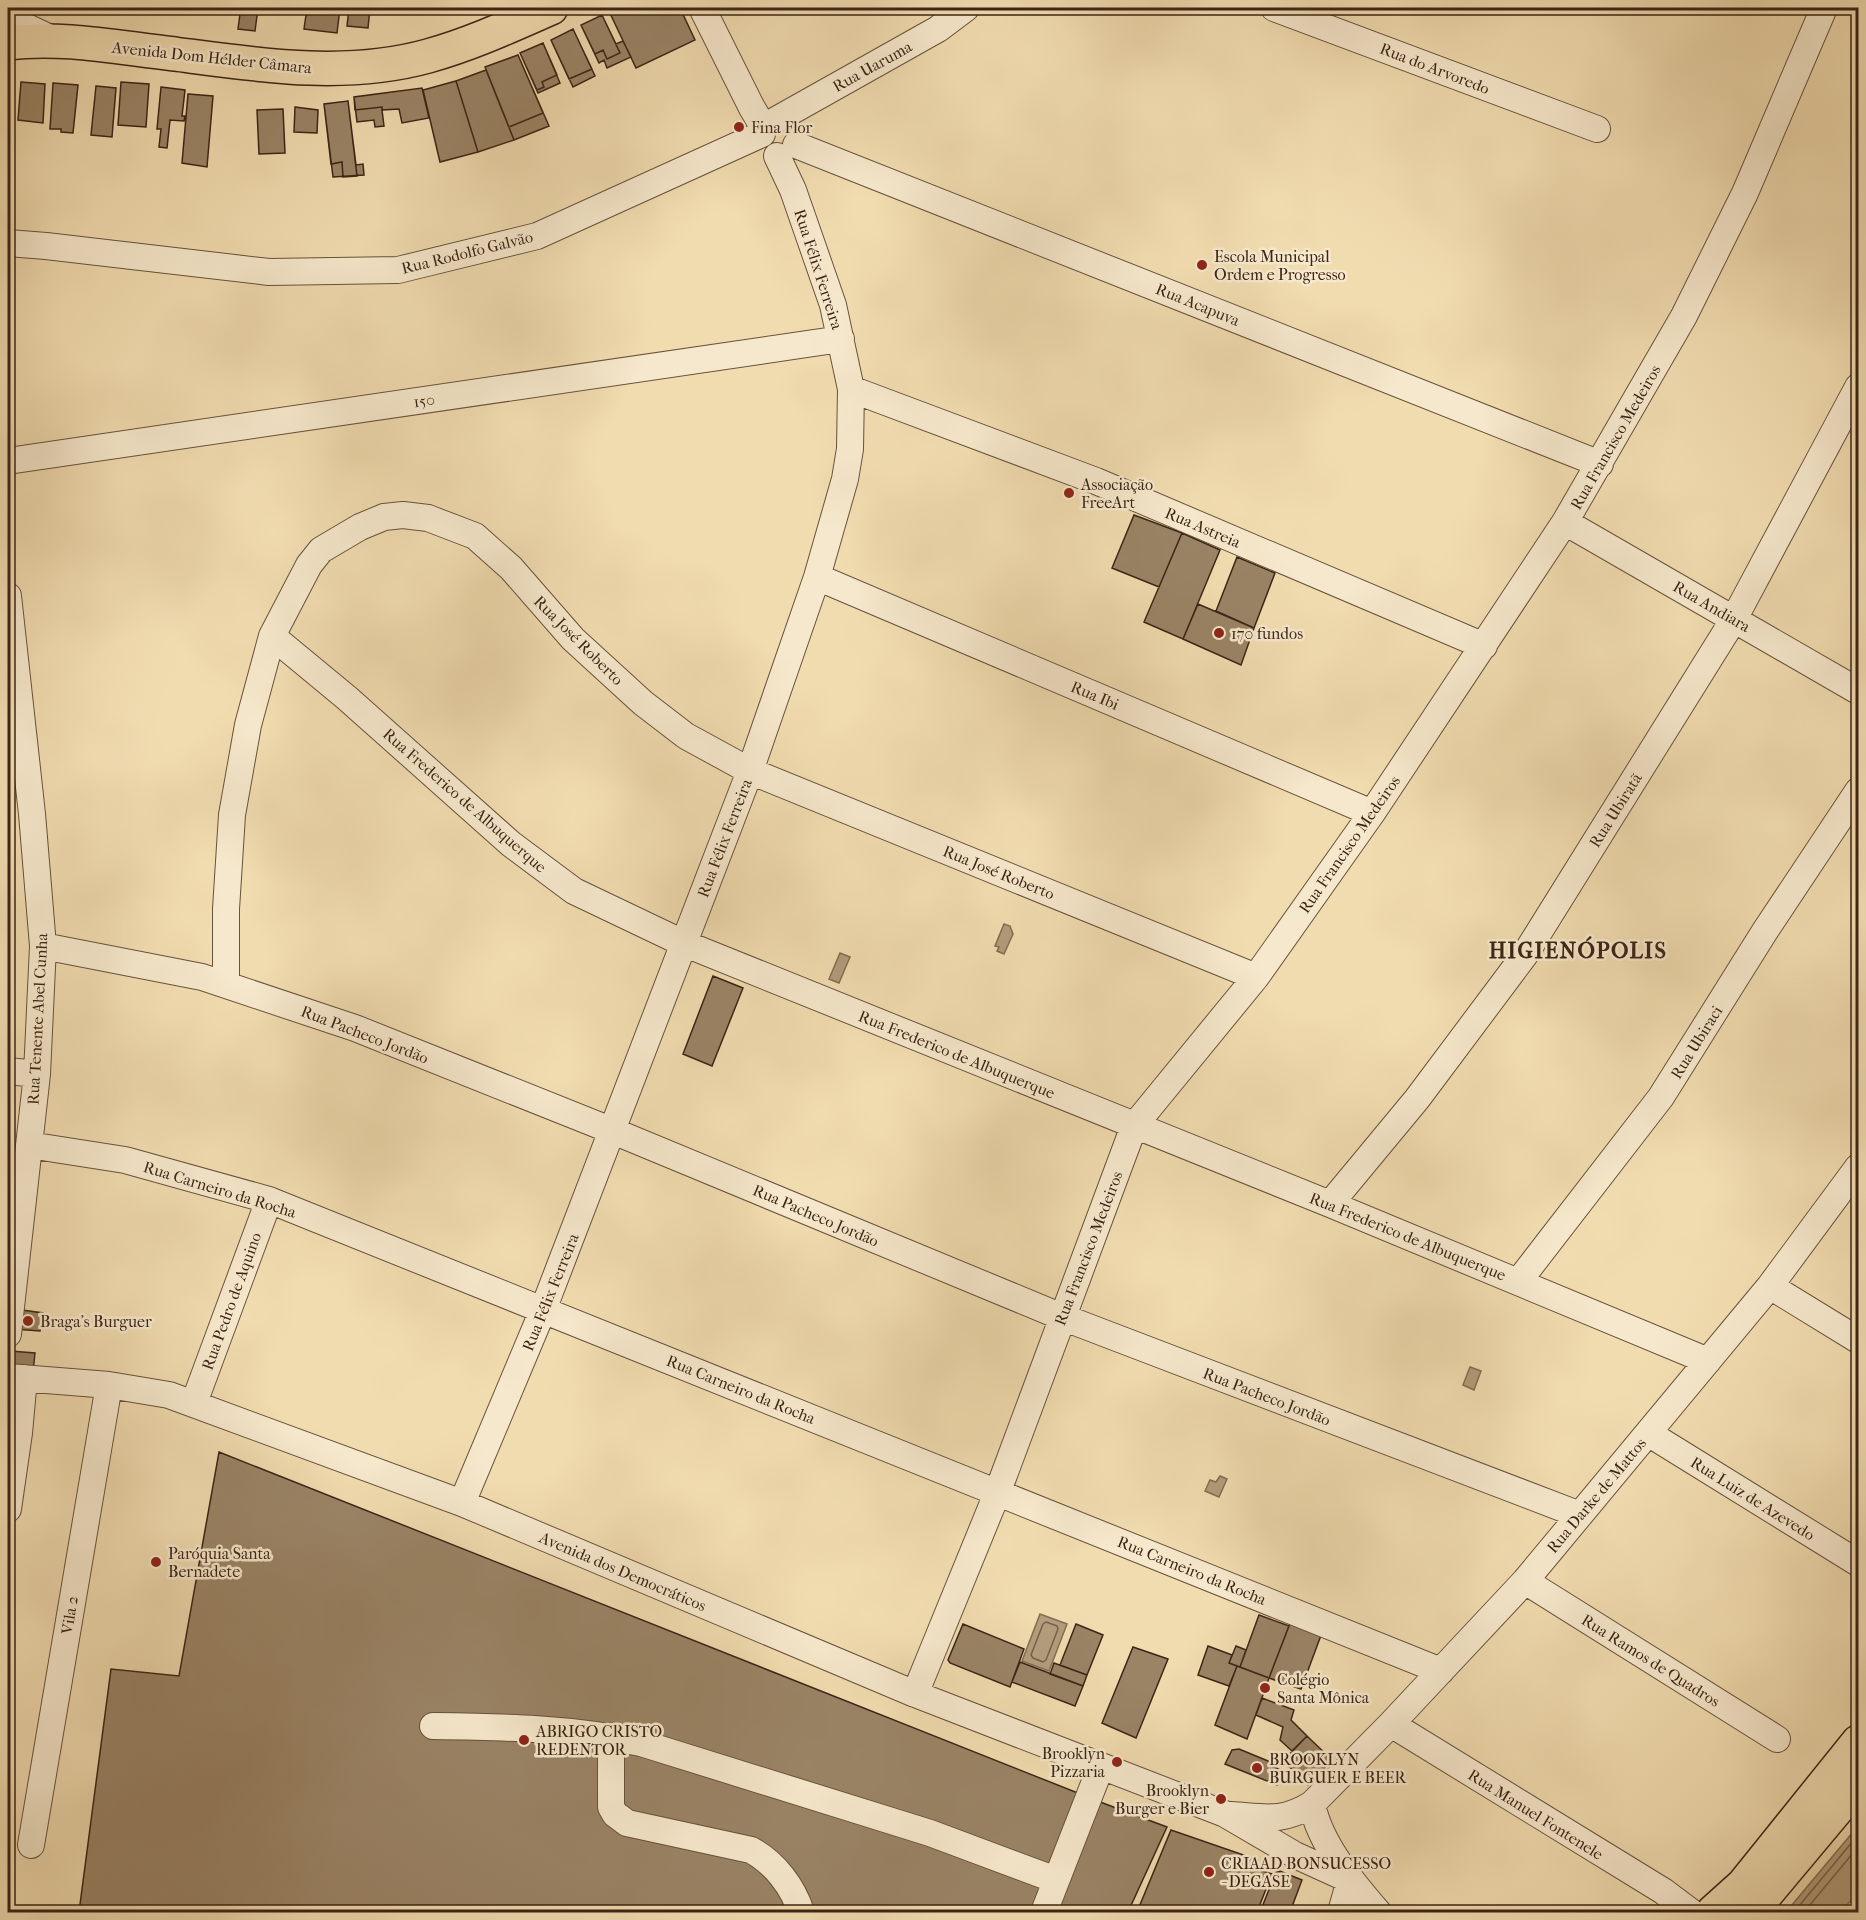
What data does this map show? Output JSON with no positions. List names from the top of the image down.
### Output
{
  "streets": {
    "main road": ["Avenida Dom Hélder Câmara"],
    "street": [
      "Rua Uaruma",
      "Rua do Arvoredo",
      "Rua Rodolfo Galvão",
      "Rua Félix Ferreira",
      "Rua Acapuva",
      "150",
      "Rua Francisco Medeiros",
      "Rua Astreia",
      "Rua Andiara",
      "Rua José Roberto",
      "Rua Ibi",
      "Rua Frederico de Albuquerque",
      "Rua Ubiratã",
      "Rua Tenente Abel Cunha",
      "Rua Pacheco Jordão",
      "Rua Ubiraci",
      "Rua Carneiro da Rocha",
      "Rua Pedro de Aquino",
      "Rua Darke de Mattos",
      "Rua Luiz de Azevedo",
      "Avenida dos Democráticos",
      "Vila 2",
      "Rua Ramos de Quadros",
      "Rua Manuel Fontenele"
    ]
  },
  "crossings": [
    ["Rua Uaruma", "Rua Rodolfo Galvão"],
    ["Rua Uaruma", "Rua Félix Ferreira"],
    ["Rua Rodolfo Galvão", "Rua Félix Ferreira"],
    ["Rua Félix Ferreira", "Rua Acapuva"],
    ["Rua Félix Ferreira", "150"],
    ["Rua Félix Ferreira", "Rua Astreia"],
    ["Rua Félix Ferreira", "Rua José Roberto"],
    ["Rua Félix Ferreira", "Rua Ibi"],
    ["Rua Félix Ferreira", "Rua Frederico de Albuquerque"],
    ["Rua Félix Ferreira", "Rua Pacheco Jordão"],
    ["Rua Félix Ferreira", "Rua Carneiro da Rocha"],
    ["Rua Félix Ferreira", "Avenida dos Democráticos"],
    ["Rua Acapuva", "Rua Francisco Medeiros"],
    ["Rua Francisco Medeiros", "Rua Astreia"],
    ["Rua Francisco Medeiros", "Rua Andiara"],
    ["Rua Francisco Medeiros", "Rua José Roberto"],
    ["Rua Francisco Medeiros", "Rua Ibi"],
    ["Rua Francisco Medeiros", "Rua Frederico de Albuquerque"],
    ["Rua Francisco Medeiros", "Rua Pacheco Jordão"],
    ["Rua Francisco Medeiros", "Rua Carneiro da Rocha"],
    ["Rua Francisco Medeiros", "Avenida dos Democráticos"],
    ["Rua Andiara", "Rua Ubiratã"],
    ["Rua José Roberto", "Rua Frederico de Albuquerque"],
    ["Rua José Roberto", "Rua Pacheco Jordão"],
    ["Rua Frederico de Albuquerque", "Rua Ubiratã"],
    ["Rua Frederico de Albuquerque", "Rua Ubiraci"],
    ["Rua Frederico de Albuquerque", "Rua Darke de Mattos"],
    ["Rua Tenente Abel Cunha", "Rua Pacheco Jordão"],
    ["Rua Tenente Abel Cunha", "Rua Carneiro da Rocha"],
    ["Rua Pacheco Jordão", "Rua Darke de Mattos"],
    ["Rua Carneiro da Rocha", "Rua Pedro de Aquino"],
    ["Rua Carneiro da Rocha", "Rua Darke de Mattos"],
    ["Rua Pedro de Aquino", "Avenida dos Democráticos"],
    ["Rua Darke de Mattos", "Rua Luiz de Azevedo"],
    ["Rua Darke de Mattos", "Avenida dos Democráticos"],
    ["Rua Darke de Mattos", "Rua Ramos de Quadros"],
    ["Rua Darke de Mattos", "Rua Manuel Fontenele"],
    ["Avenida dos Democráticos", "Vila 2"]
  ],
  "districts": ["HIGIENÓPOLIS"],
  "places": [
    "Fina Flor",
    "Escola Municipal Ordem e Progresso",
    "Associação FreeArt",
    "170 fundos",
    "Braga's Burguer",
    "Paróquia Santa Bernadete",
    "Colégio Santa Mônica",
    "ABRIGO CRISTO REDENTOR",
    "Brooklyn Pizzaria",
    "BROOKLYN BURGUER E BEER",
    "Brooklyn Burger e Bier",
    "CRIAAD BONSUCESSO - DEGASE"
  ]
}
